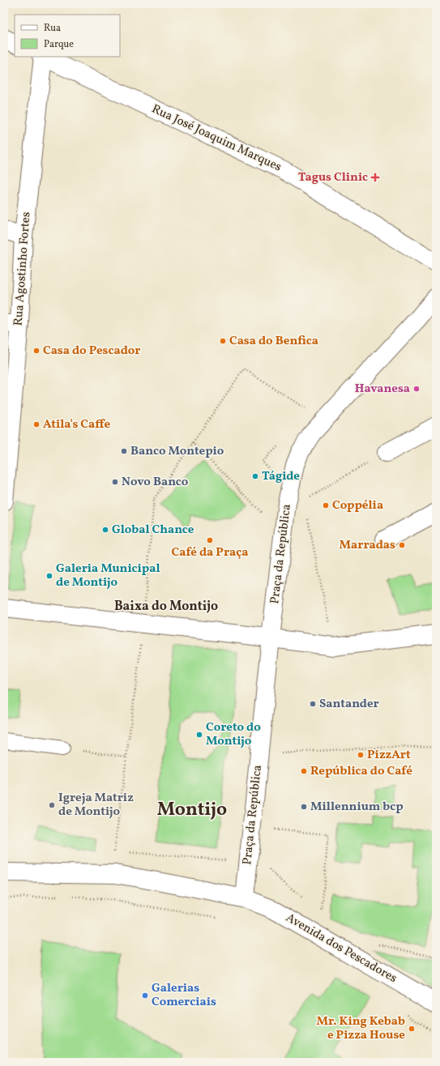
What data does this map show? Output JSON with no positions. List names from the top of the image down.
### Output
{
  "streets": {
    "street": [
      "Rua José Joaquim Marques",
      "Rua Agostinho Fortes",
      "Praça da República",
      "Avenida dos Pescadores"
    ]
  },
  "crossings": [
    ["Praça da República", "Avenida dos Pescadores"]
  ],
  "districts": ["Baixa do Montijo", "Montijo"],
  "places": {
    "health": ["Tagus Clinic"],
    "other": [
      "Casa do Benfica",
      "Casa do Pescador",
      "Havanesa",
      "Atila's Caffe",
      "Banco Montepio",
      "Tágide",
      "Novo Banco",
      "Coppélia",
      "Global Chance",
      "Café da Praça",
      "Marradas",
      "Galeria Municipal de Montijo",
      "Santander",
      "Coreto do Montijo",
      "PizzArt",
      "República do Café",
      "Igreja Matriz de Montijo",
      "Millennium bcp",
      "Galerias Comerciais",
      "Mr. King Kebab e Pizza House"
    ]
  },
  "legend": ["Rua", "Parque"]
}
